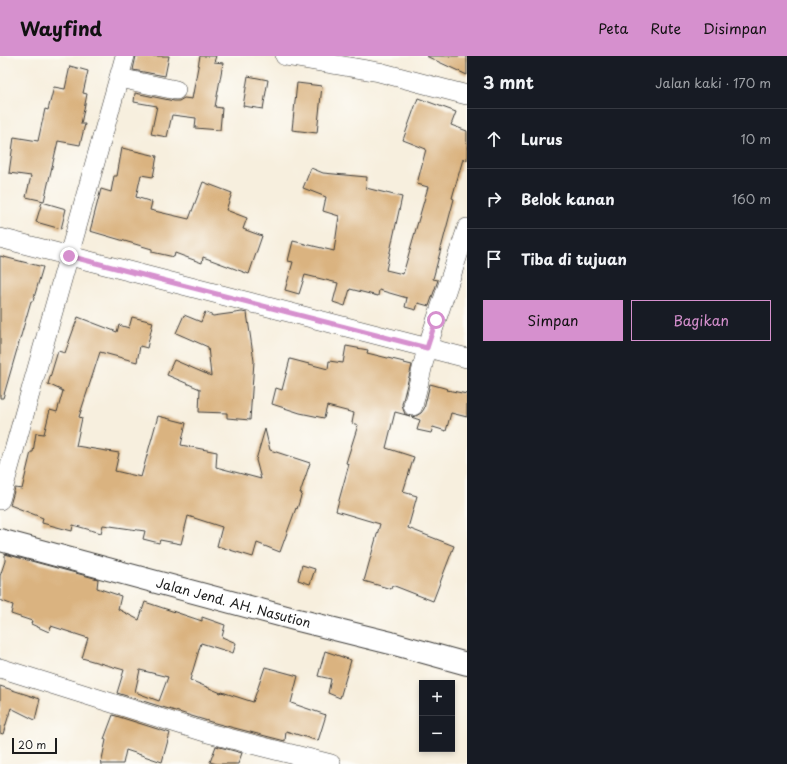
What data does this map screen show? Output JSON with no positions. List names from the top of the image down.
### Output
{
  "streets": {
    "highway": ["Jalan Jend. AH. Nasution"]
  },
  "scale_bar": "20 m",
  "page": {
    "header": "Wayfind",
    "nav": ["Peta", "Rute", "Disimpan"],
    "heading": ["3 mnt", "Jalan kaki · 170 m"],
    "list": [
      ["Lurus", "10 m"],
      ["Belok kanan", "160 m"],
      "Tiba di tujuan"
    ],
    "buttons": ["Simpan", "Bagikan"],
    "map_buttons": ["+", "−"],
    "scale": "20 m"
  }
}
